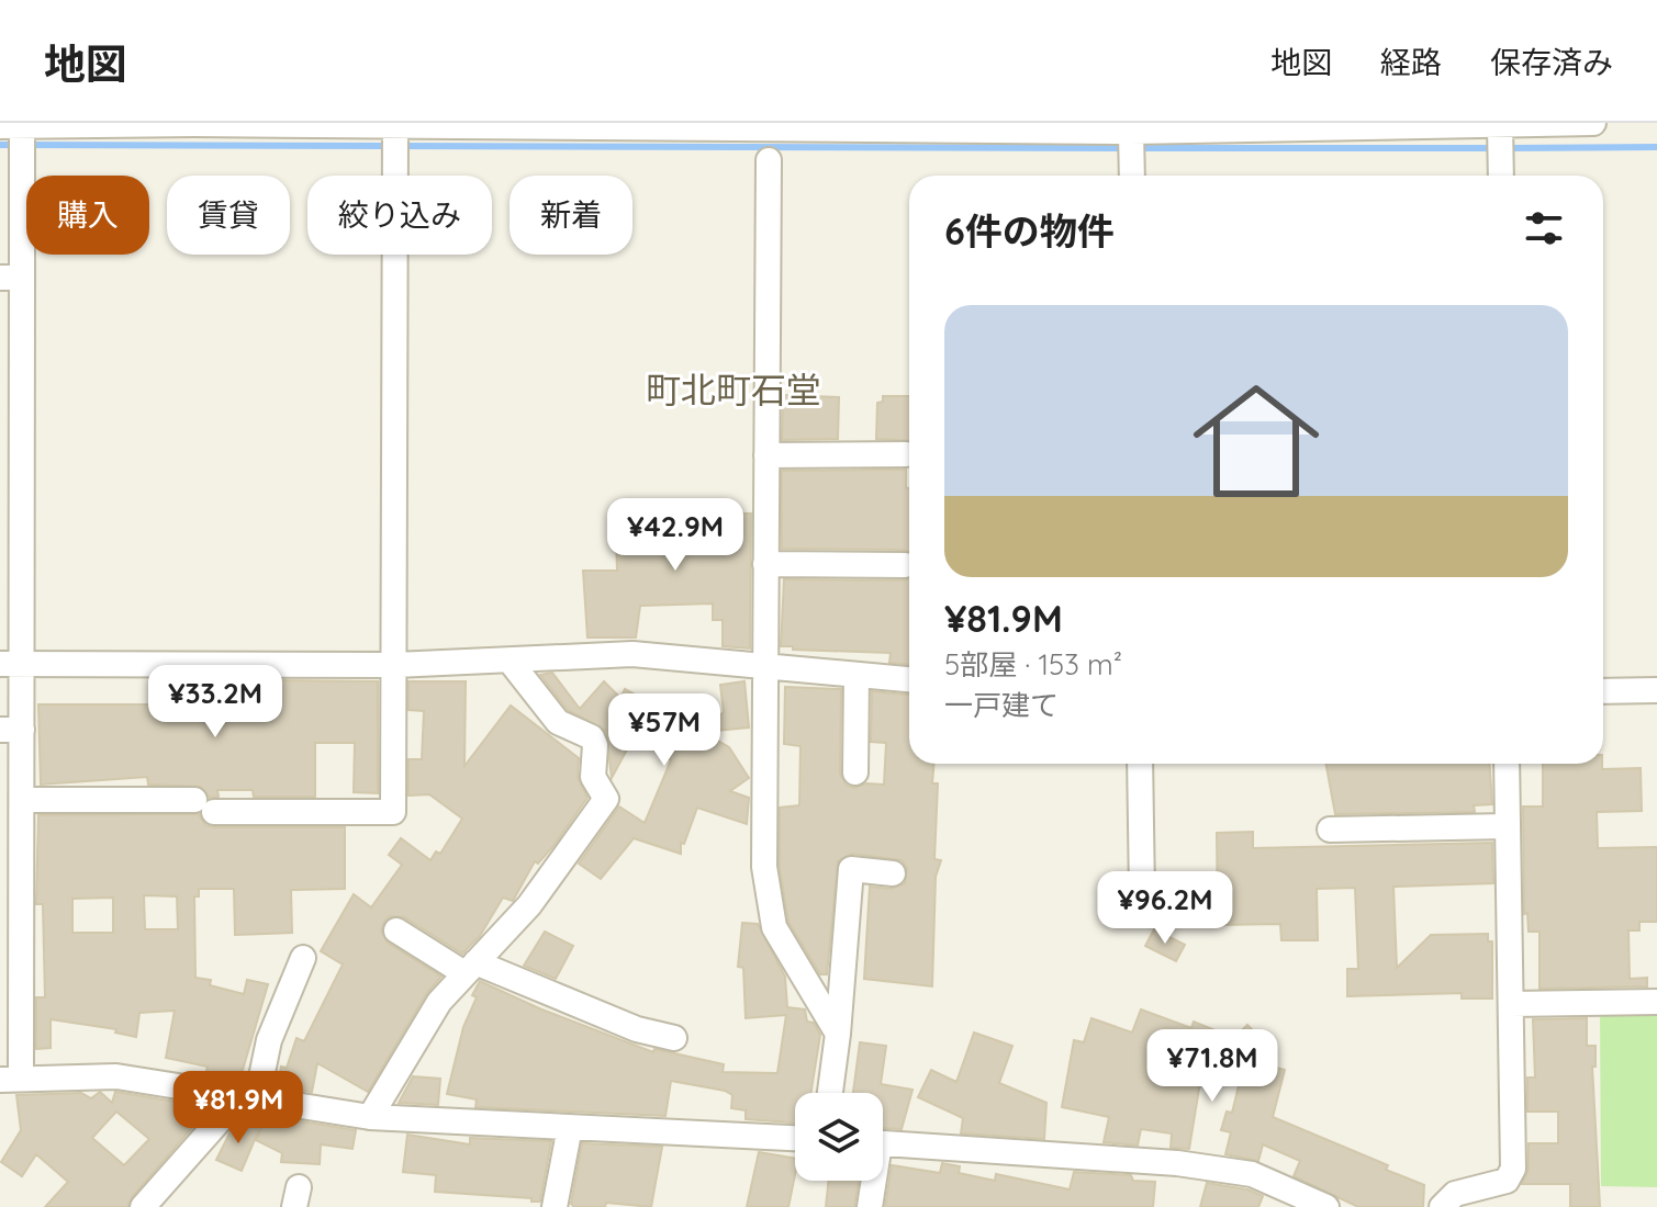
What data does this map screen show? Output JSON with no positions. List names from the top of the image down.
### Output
{
  "districts": ["町北町石堂"],
  "page": {
    "header": "地図",
    "nav": ["地図", "経路", "保存済み"],
    "chip": [
      "購入",
      "賃貸",
      "絞り込み",
      "新着"
    ],
    "heading": "6件の物件",
    "list": [
      {
        "name": "¥81.9M",
        "note": "5部屋 · 153 m² · 一戸建て"
      }
    ],
    "price": [
      "¥42.9M",
      "¥33.2M",
      "¥57M",
      "¥96.2M",
      "¥71.8M",
      "¥81.9M"
    ]
  }
}
